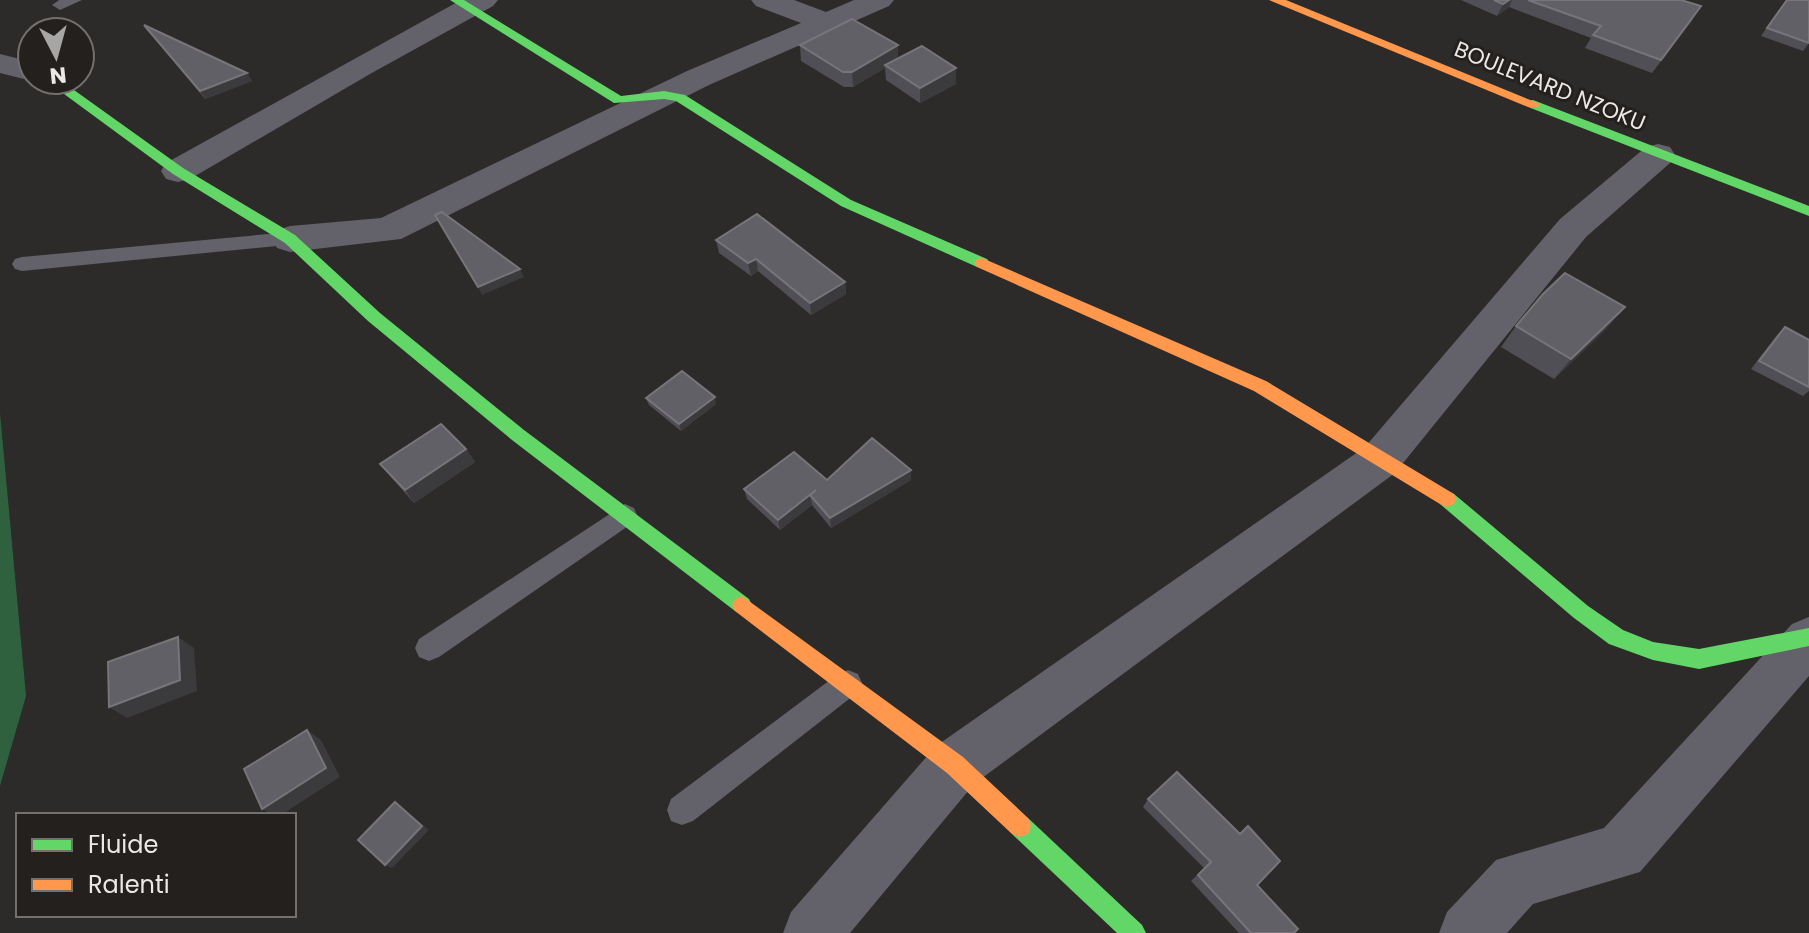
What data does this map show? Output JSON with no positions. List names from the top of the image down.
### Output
{
  "streets": {
    "street": ["BOULEVARD NZOKU"]
  },
  "legend": ["Fluide", "Ralenti"],
  "north": "bottom"
}
